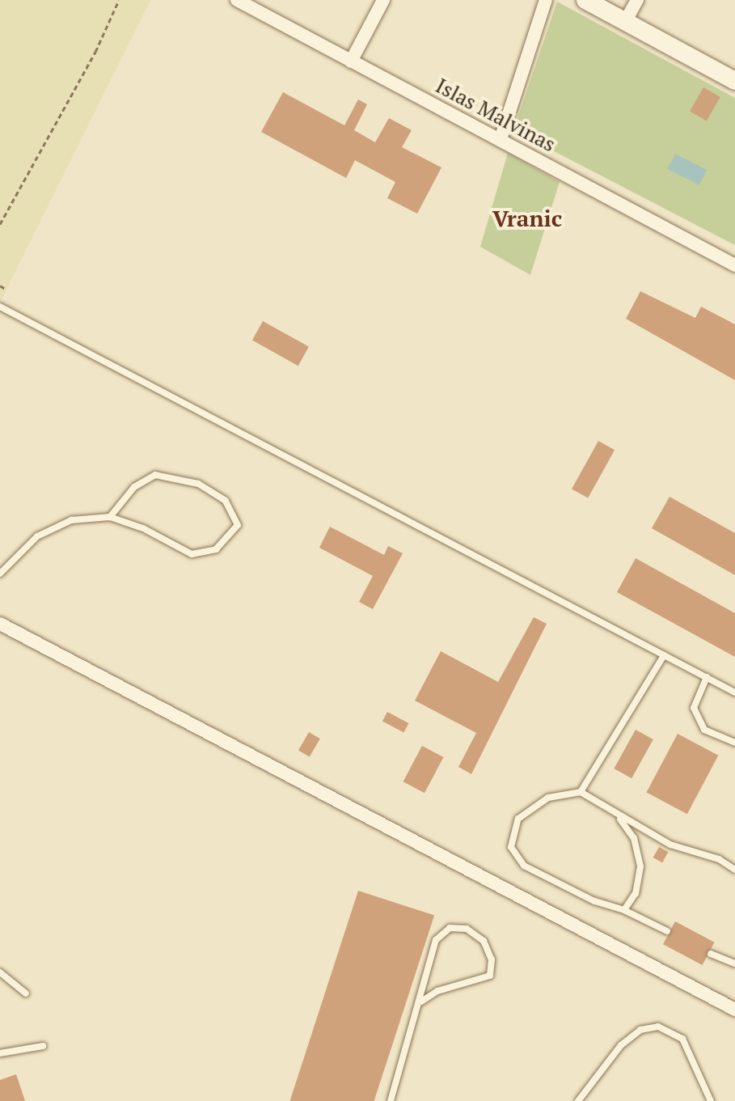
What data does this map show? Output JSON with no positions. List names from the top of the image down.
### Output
{
  "streets": {
    "street": ["Islas Malvinas"]
  },
  "districts": ["Vranic"]
}
